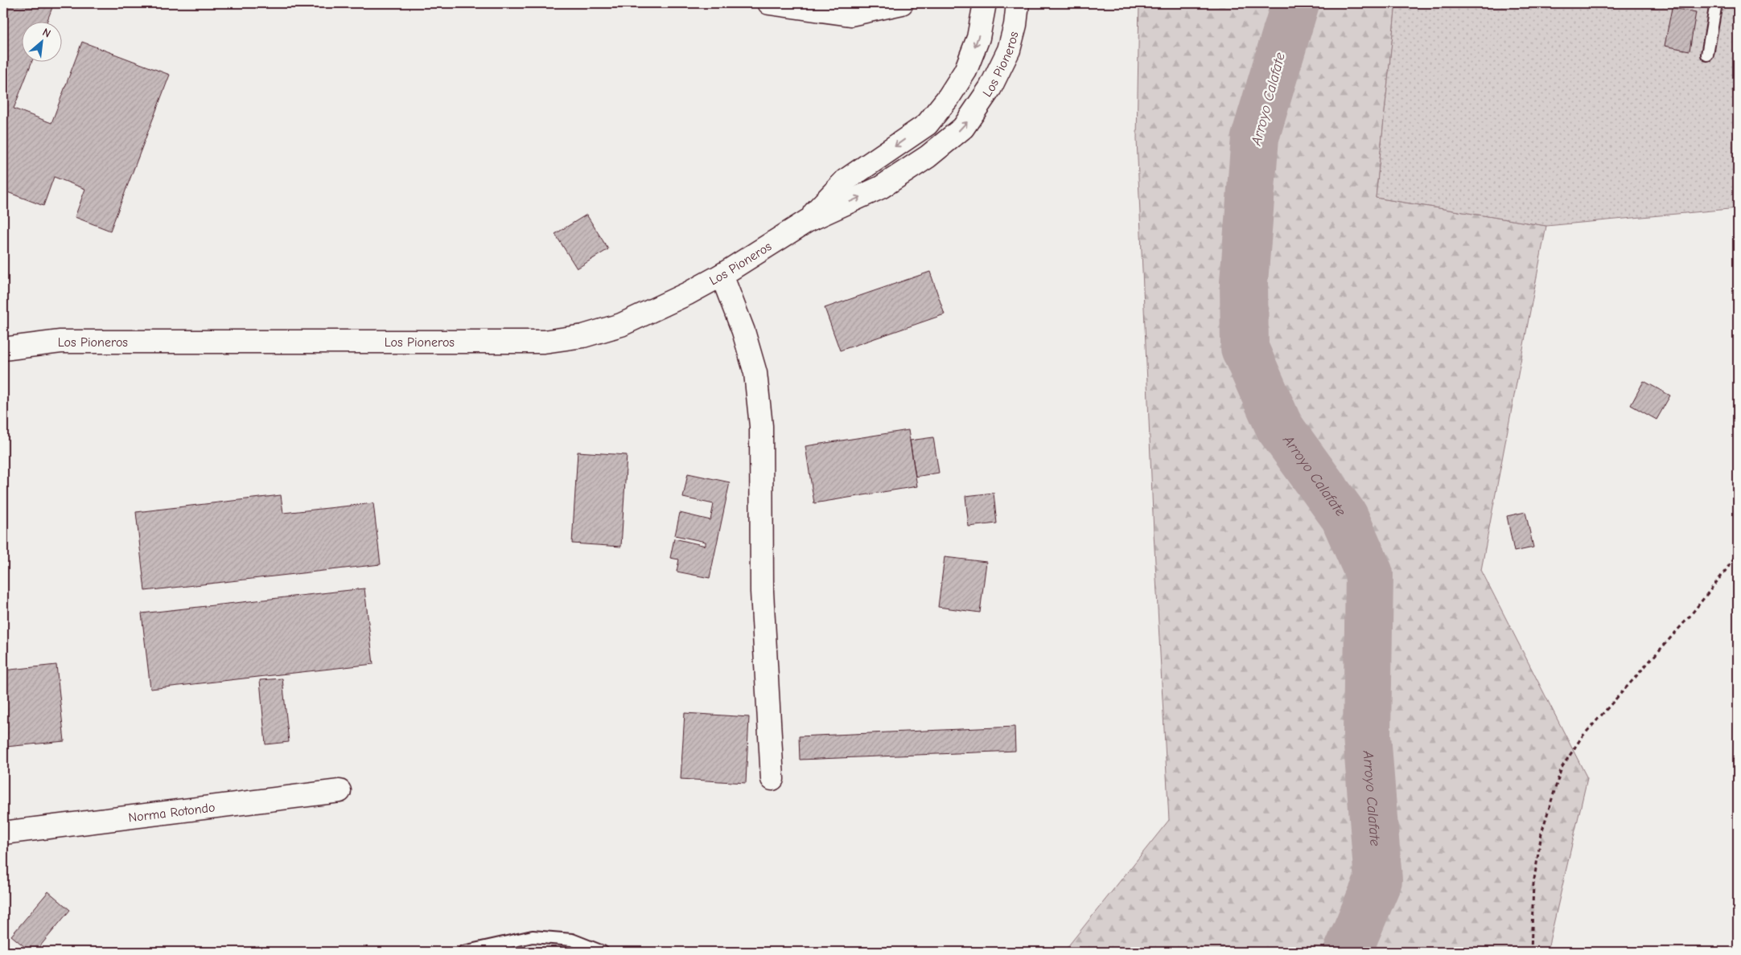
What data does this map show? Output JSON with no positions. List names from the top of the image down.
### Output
{
  "streets": {
    "street": ["Los Pioneros", "Norma Rotondo"]
  },
  "water": ["Arroyo Calafate"],
  "north": "top right"
}
